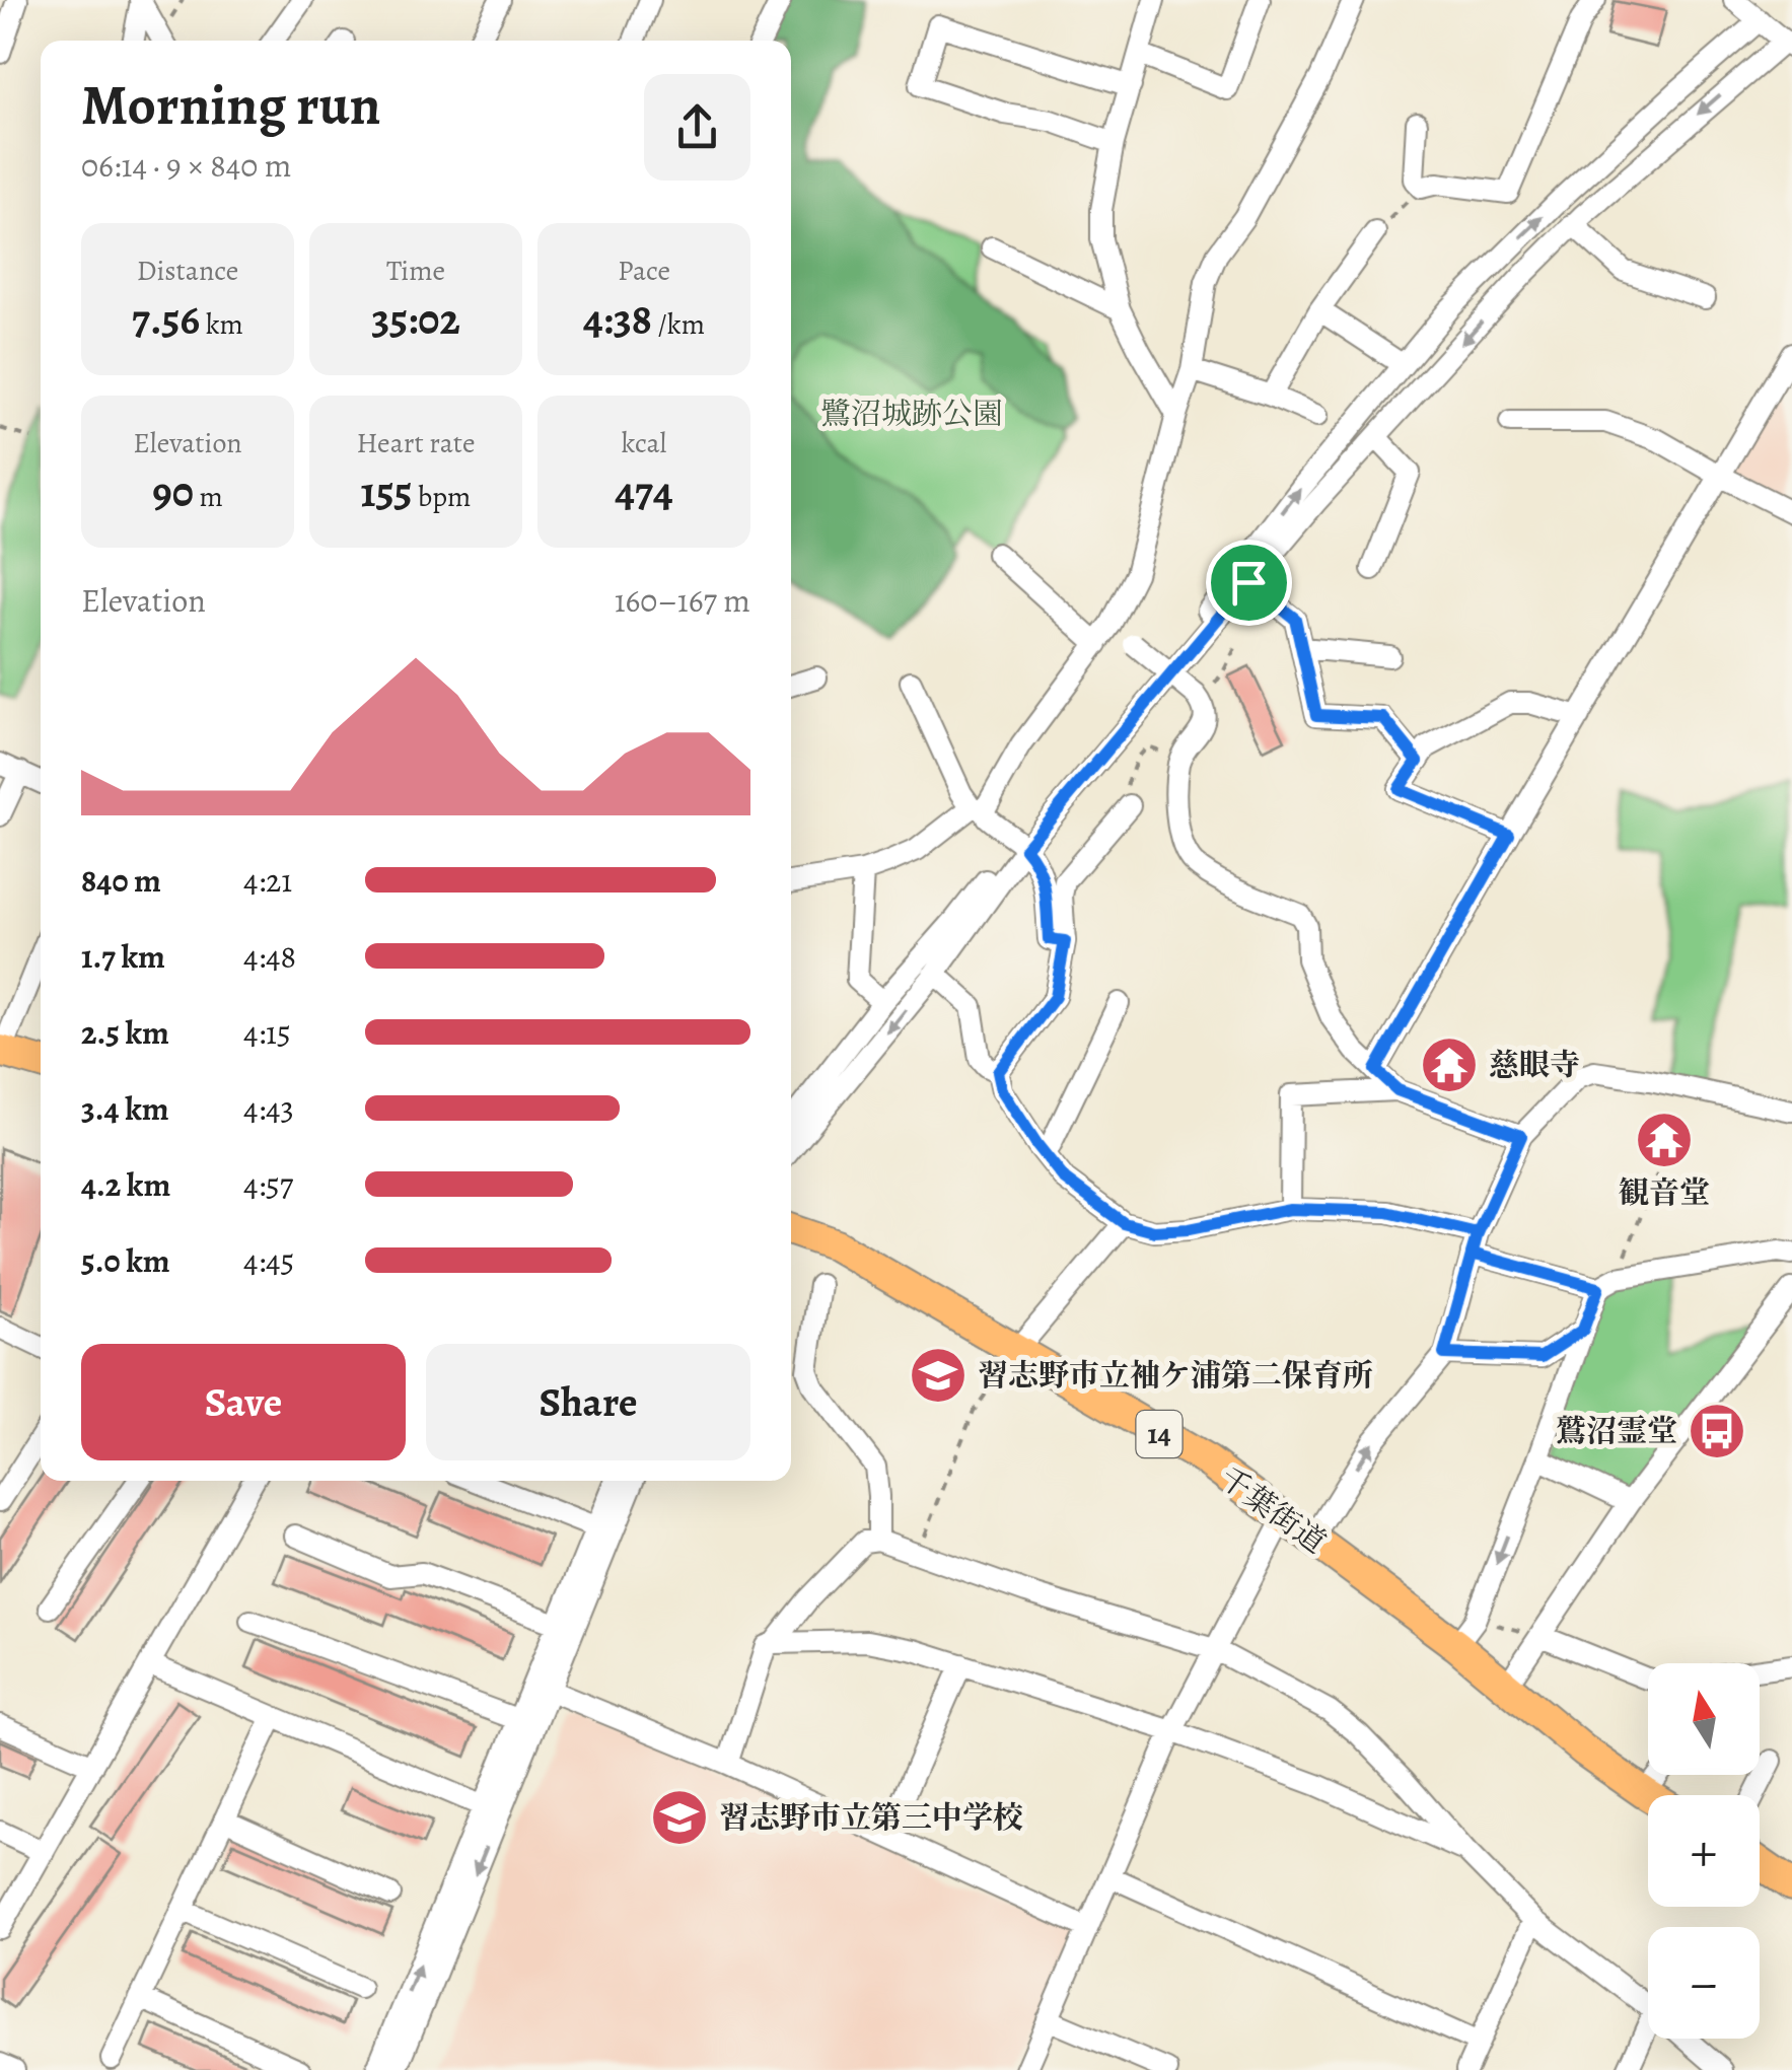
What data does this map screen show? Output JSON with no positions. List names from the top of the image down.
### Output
{
  "streets": {
    "highway": ["14", "千葉街道"]
  },
  "parks": ["鷺沼城跡公園"],
  "places": {
    "temple": ["慈眼寺", "観音堂"],
    "school or university": ["習志野市立袖ケ浦第二保育所", "習志野市立第三中学校"],
    "bus stop": ["鷲沼霊堂"]
  },
  "north": "top",
  "page": {
    "heading": ["Morning run", "06:14 · 9 × 840 m"],
    "stats": [
      ["Distance", "7.56 km"],
      ["Time", "35:02"],
      ["Pace", "4:38 /km"],
      ["Elevation", "90 m"],
      ["Heart rate", "155 bpm"],
      ["kcal", "474"]
    ],
    "chart": ["Elevation", "160–167 m"],
    "list": [
      {
        "name": "840 m",
        "note": "4:21"
      },
      {
        "name": "1.7 km",
        "note": "4:48"
      },
      {
        "name": "2.5 km",
        "note": "4:15"
      },
      {
        "name": "3.4 km",
        "note": "4:43"
      },
      {
        "name": "4.2 km",
        "note": "4:57"
      },
      {
        "name": "5.0 km",
        "note": "4:45"
      }
    ],
    "buttons": ["Save", "Share"],
    "map_buttons": ["+", "−"]
  }
}
